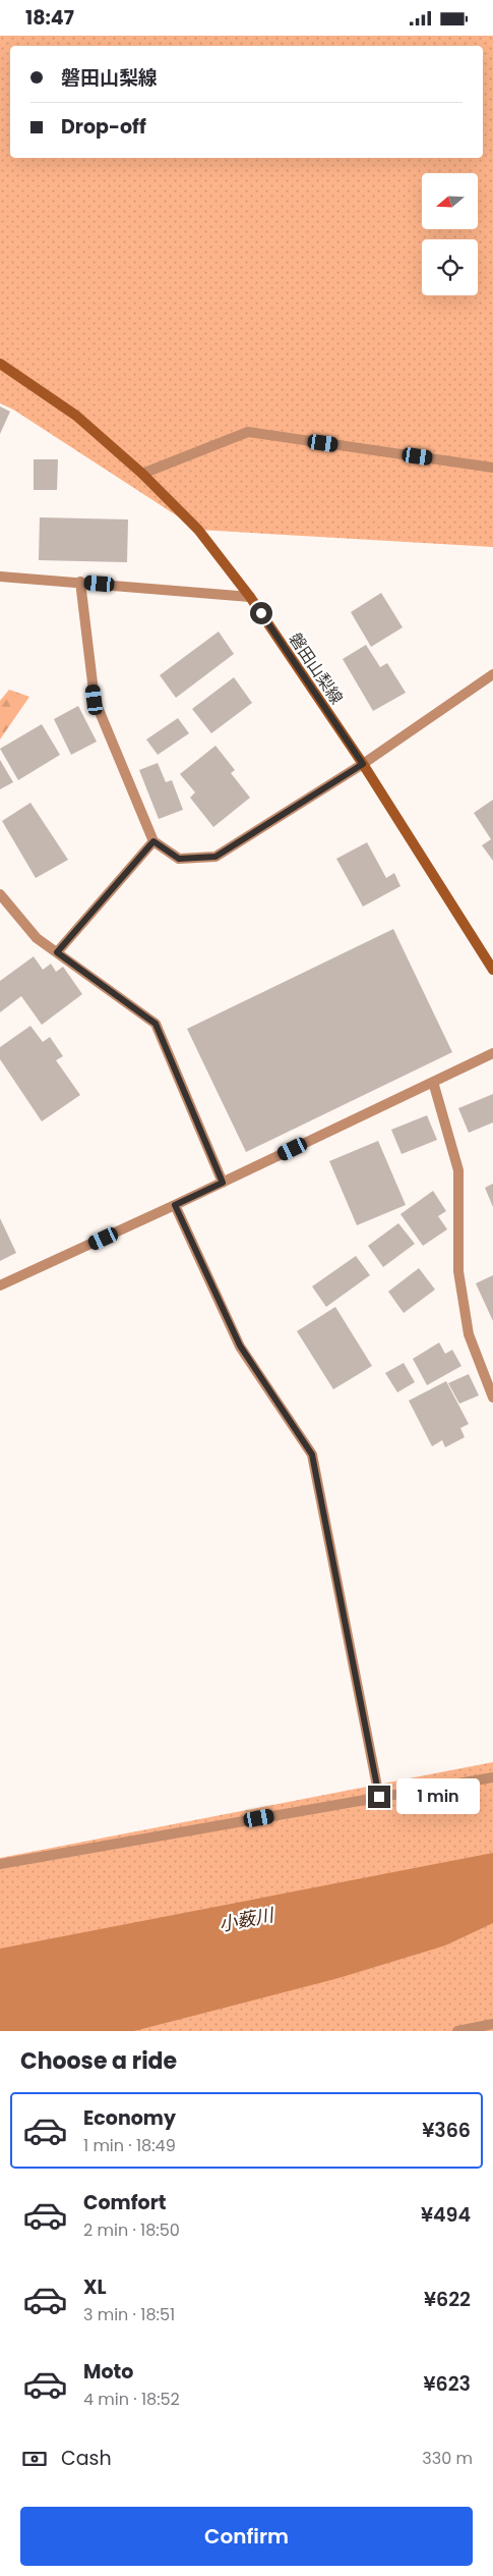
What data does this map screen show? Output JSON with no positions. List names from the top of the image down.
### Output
{
  "streets": {
    "main road": ["磐田山梨線"]
  },
  "water": ["小薮川"],
  "north": "left",
  "page": {
    "status": "18:47",
    "banner": ["磐田山梨線", "Drop-off"],
    "bubble": "1 min",
    "heading": "Choose a ride",
    "list": [
      {
        "name": "Economy",
        "note": "1 min · 18:49",
        "value": "¥366"
      },
      {
        "name": "Comfort",
        "note": "2 min · 18:50",
        "value": "¥494"
      },
      {
        "name": "XL",
        "note": "3 min · 18:51",
        "value": "¥622"
      },
      {
        "name": "Moto",
        "note": "4 min · 18:52",
        "value": "¥623"
      }
    ],
    "pay": ["Cash", "330 m"],
    "buttons": "Confirm"
  }
}
